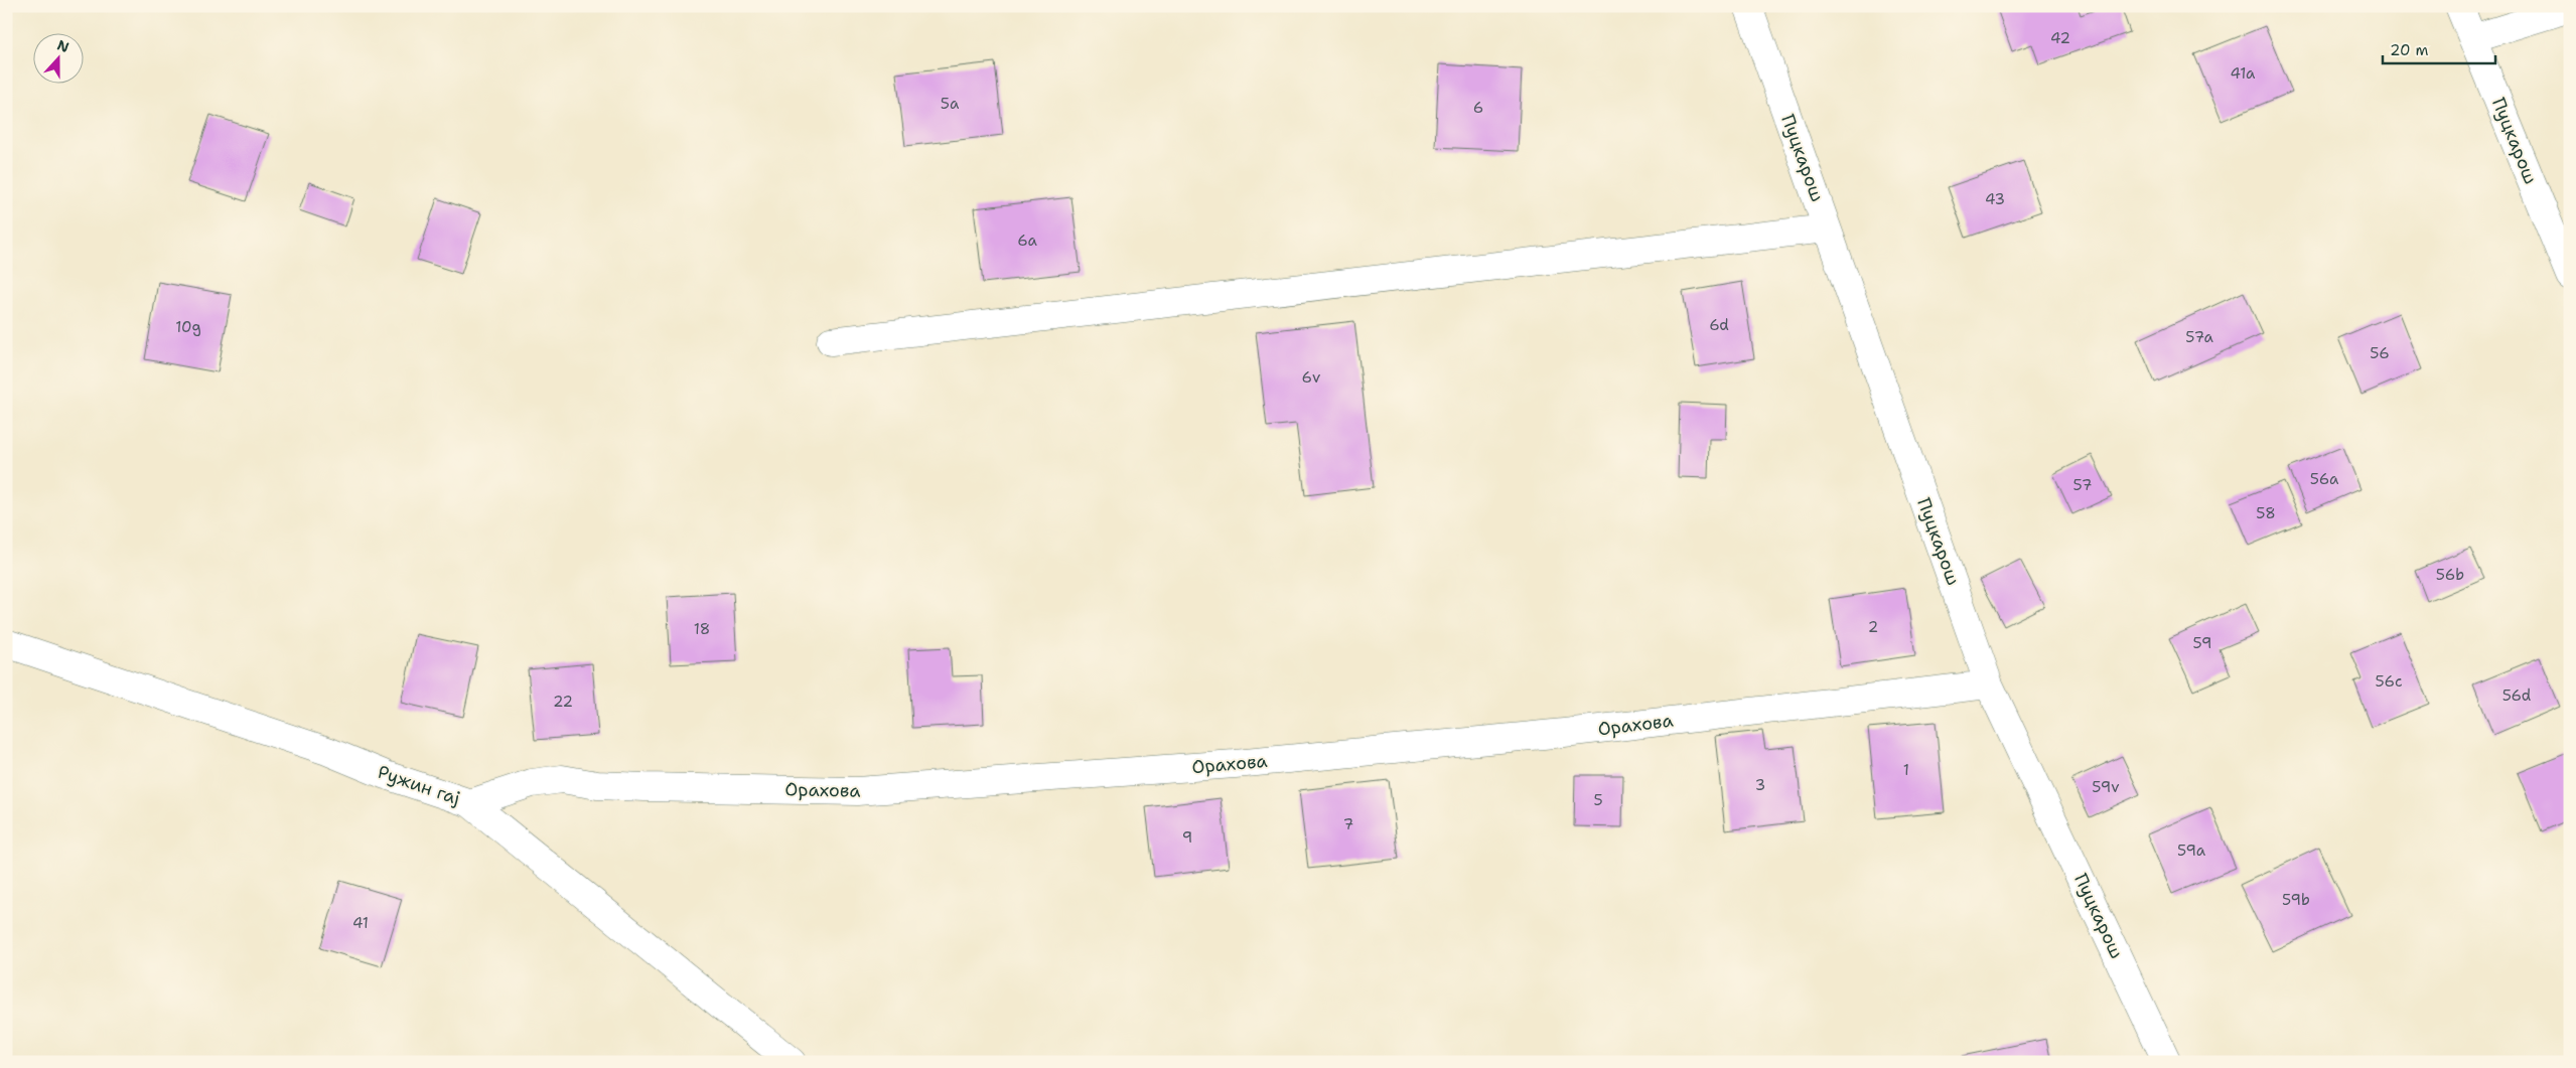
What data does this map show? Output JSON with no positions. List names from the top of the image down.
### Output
{
  "streets": {
    "street": ["Пуцкарош", "Орахова", "Ружин гај"]
  },
  "crossings": [
    ["Пуцкарош", "Орахова"],
    ["Орахова", "Ружин гај"]
  ],
  "house_numbers": [
    "42",
    "41a",
    "5a",
    "6",
    "43",
    "6a",
    "6d",
    "10g",
    "57a",
    "56",
    "6v",
    "56a",
    "57",
    "58",
    "56b",
    "2",
    "18",
    "59",
    "56c",
    "56d",
    "22",
    "1",
    "3",
    "59v",
    "5",
    "7",
    "9",
    "59a",
    "59b",
    "41"
  ],
  "scale_bar": "20 m",
  "north": "top"
}
